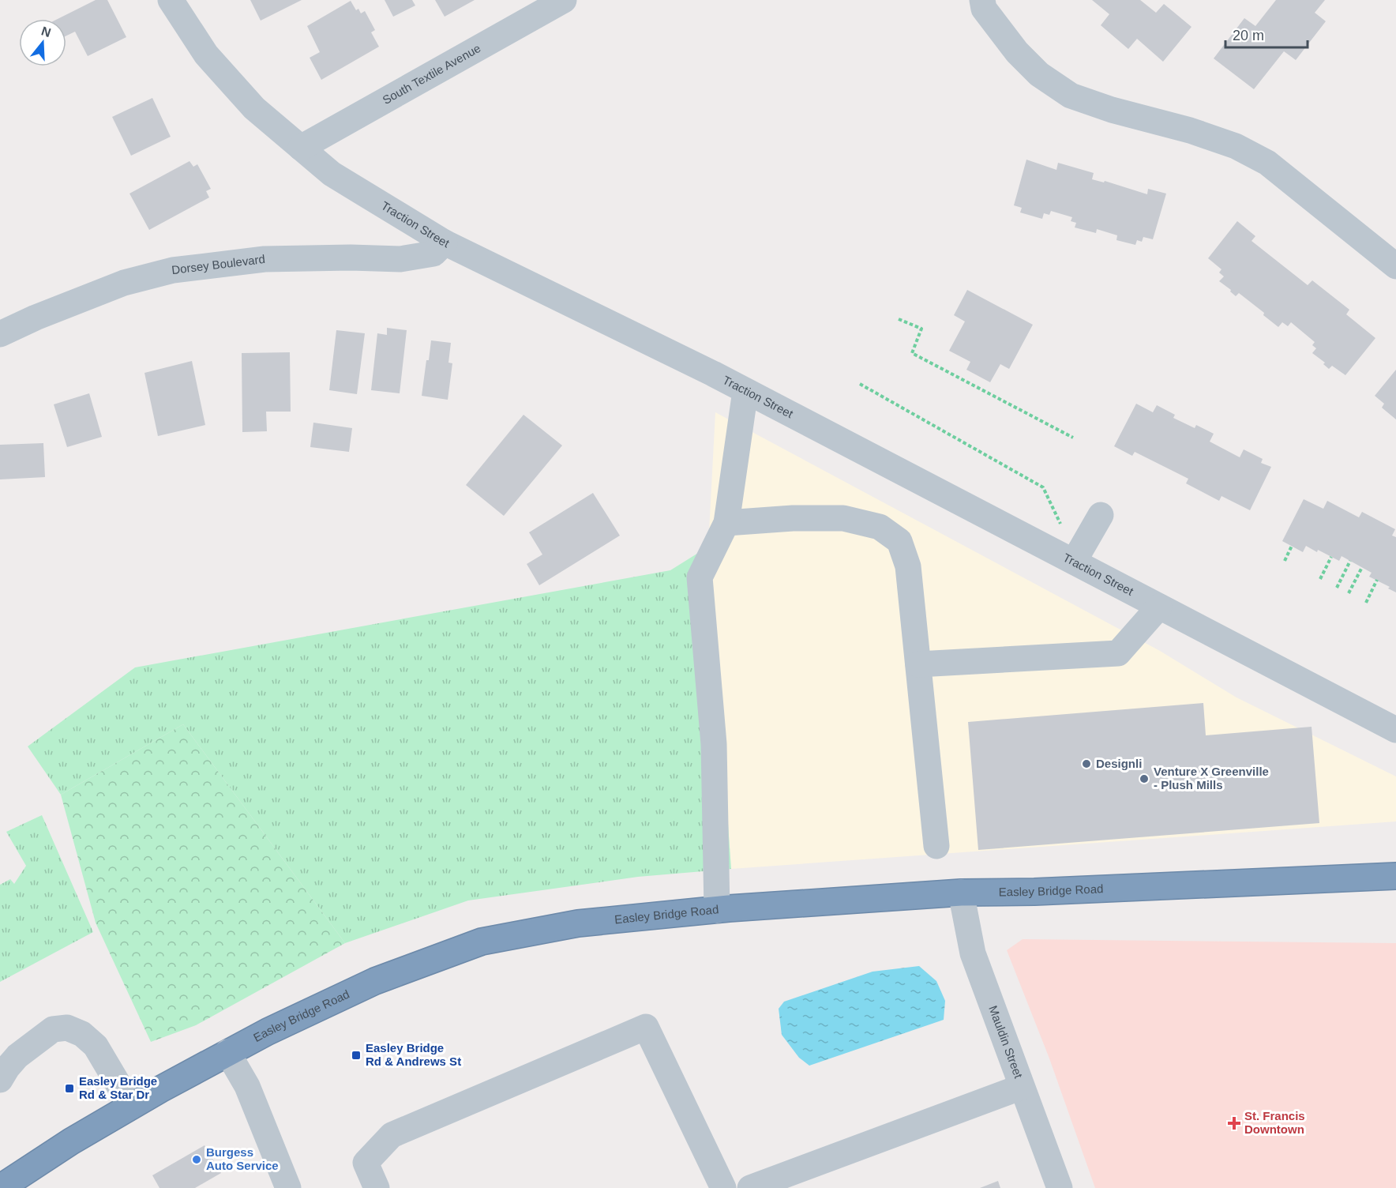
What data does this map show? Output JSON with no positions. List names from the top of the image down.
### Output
{
  "streets": {
    "highway": ["Easley Bridge Road"],
    "street": [
      "South Textile Avenue",
      "Traction Street",
      "Dorsey Boulevard",
      "Mauldin Street"
    ]
  },
  "crossings": [
    ["South Textile Avenue", "Traction Street"],
    ["Traction Street", "Dorsey Boulevard"],
    ["Easley Bridge Road", "Mauldin Street"]
  ],
  "places": {
    "other": ["Designli", "Venture X Greenville - Plush Mills", "Burgess Auto Service"],
    "transit": ["Easley Bridge Rd & Andrews St", "Easley Bridge Rd & Star Dr"],
    "health": ["St. Francis Downtown"]
  },
  "scale_bar": "20 m",
  "north": "top"
}
